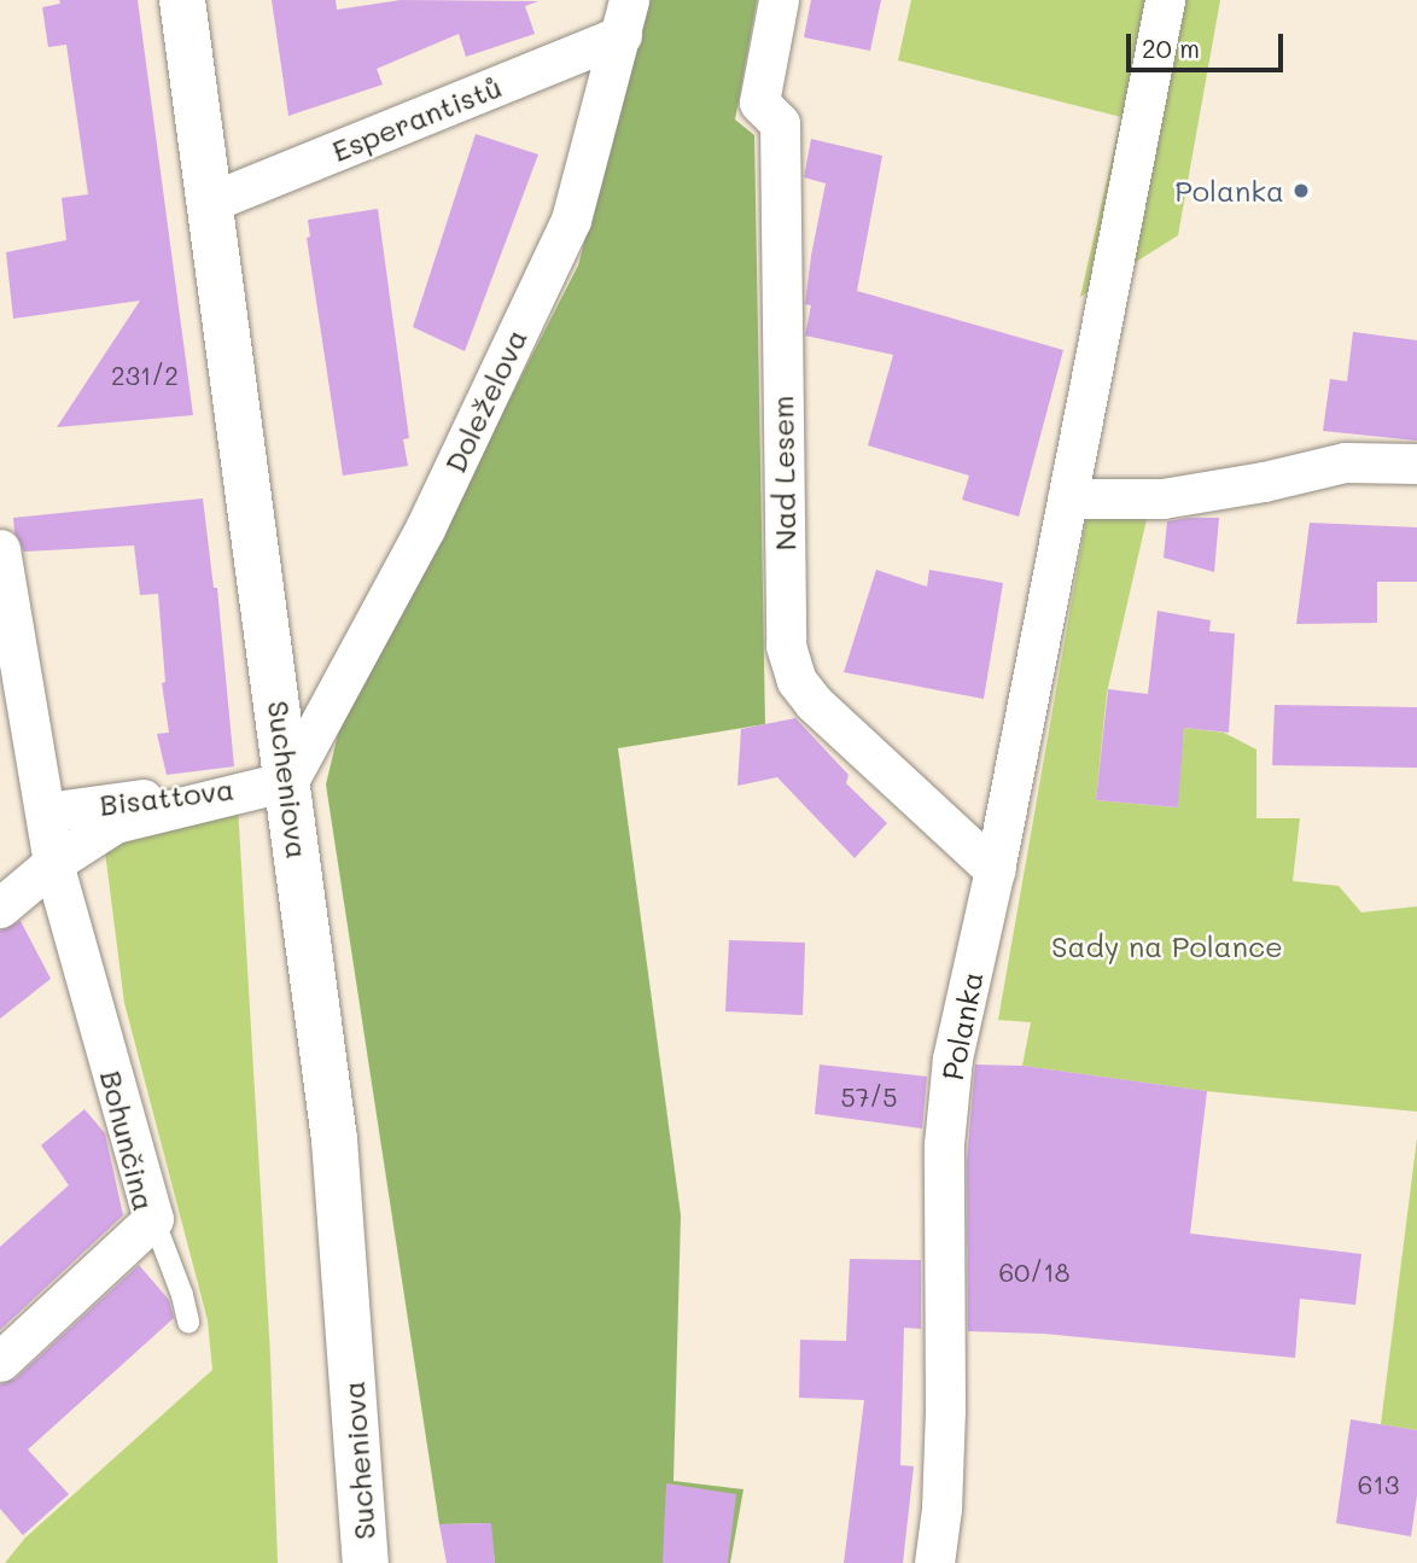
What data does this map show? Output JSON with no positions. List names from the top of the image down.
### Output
{
  "streets": {
    "main road": ["Sucheniova"],
    "street": [
      "Esperantistů",
      "Doleželova",
      "Nad Lesem",
      "Bisattova",
      "Polanka",
      "Bohunčina"
    ]
  },
  "crossings": [
    ["Esperantistů", "Doleželova"],
    ["Esperantistů", "Sucheniova"],
    ["Doleželova", "Sucheniova"],
    ["Doleželova", "Bisattova"],
    ["Nad Lesem", "Polanka"],
    ["Sucheniova", "Bisattova"],
    ["Bisattova", "Bohunčina"]
  ],
  "parks": ["Sady na Polance"],
  "places": ["Polanka"],
  "house_numbers": [
    "231/2",
    "57/5",
    "60/18",
    "613"
  ],
  "scale_bar": "20 m"
}
